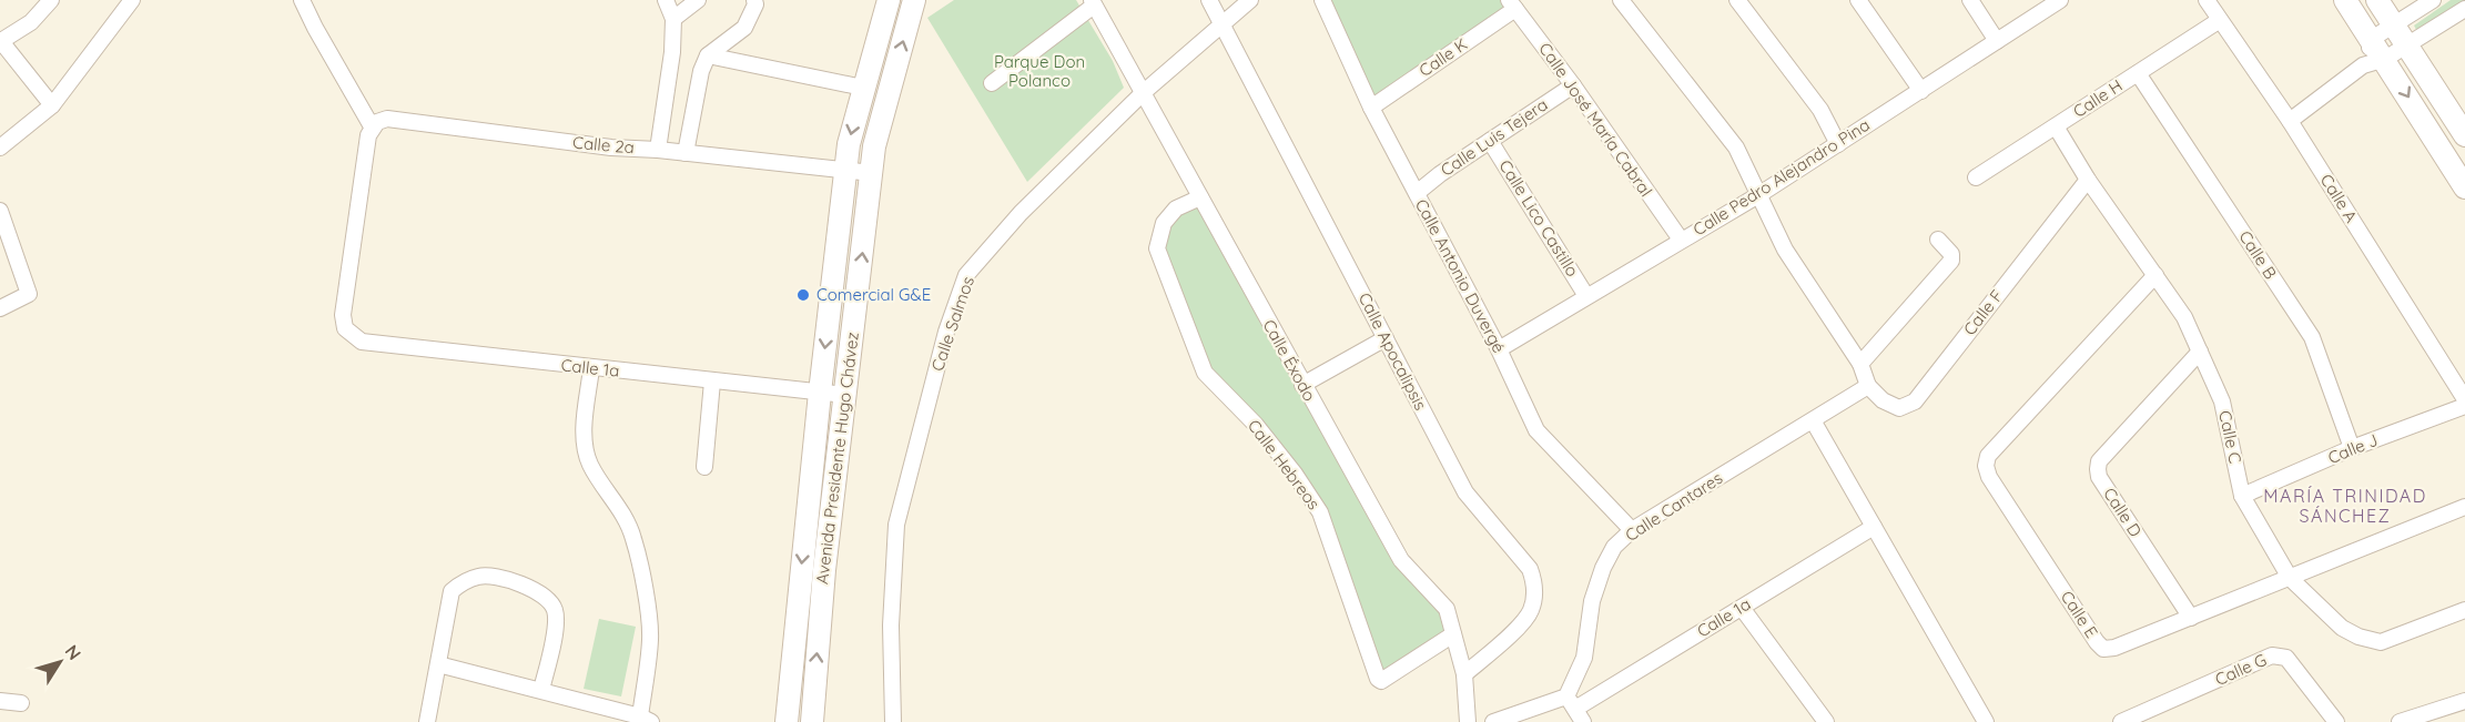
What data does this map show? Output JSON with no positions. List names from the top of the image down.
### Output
{
  "streets": {
    "main road": ["Avenida Presidente Hugo Chávez"],
    "street": [
      "Calle K",
      "Calle H",
      "Calle José María Cabral",
      "Calle Luis Tejera",
      "Calle 2a",
      "Calle Pedro Alejandro Pina",
      "Calle A",
      "Calle Lico Castillo",
      "Calle B",
      "Calle Antonio Duvergé",
      "Calle F",
      "Calle Salmos",
      "Calle Apocalipsis",
      "Calle Éxodo",
      "Calle 1a",
      "Calle C",
      "Calle J",
      "Calle Hebreos",
      "Calle Cantares",
      "Calle D",
      "Calle E",
      "Calle G"
    ]
  },
  "crossings": [
    ["Calle K", "Calle José María Cabral"],
    ["Calle K", "Calle Antonio Duvergé"],
    ["Calle H", "Calle A"],
    ["Calle H", "Calle B"],
    ["Calle H", "Calle C"],
    ["Calle José María Cabral", "Calle Luis Tejera"],
    ["Calle José María Cabral", "Calle Pedro Alejandro Pina"],
    ["Calle Luis Tejera", "Calle Lico Castillo"],
    ["Calle Luis Tejera", "Calle Antonio Duvergé"],
    ["Calle 2a", "Calle 1a"],
    ["Calle 2a", "Avenida Presidente Hugo Chávez"],
    ["Calle Pedro Alejandro Pina", "Calle Lico Castillo"],
    ["Calle Pedro Alejandro Pina", "Calle Antonio Duvergé"],
    ["Calle B", "Calle J"],
    ["Calle Antonio Duvergé", "Calle Cantares"],
    ["Calle F", "Calle C"],
    ["Calle F", "Calle Cantares"],
    ["Calle Salmos", "Calle Apocalipsis"],
    ["Calle Salmos", "Calle Éxodo"],
    ["Calle Apocalipsis", "Calle Éxodo"],
    ["Calle Éxodo", "Calle Hebreos"],
    ["Calle 1a", "Avenida Presidente Hugo Chávez"],
    ["Calle 1a", "Calle Cantares"],
    ["Calle C", "Calle J"],
    ["Calle C", "Calle D"],
    ["Calle C", "Calle E"],
    ["Calle D", "Calle E"]
  ],
  "districts": ["MARÍA TRINIDAD SÁNCHEZ"],
  "parks": ["Parque Don Polanco"],
  "places": ["Comercial G&E"],
  "north": "top right"
}
